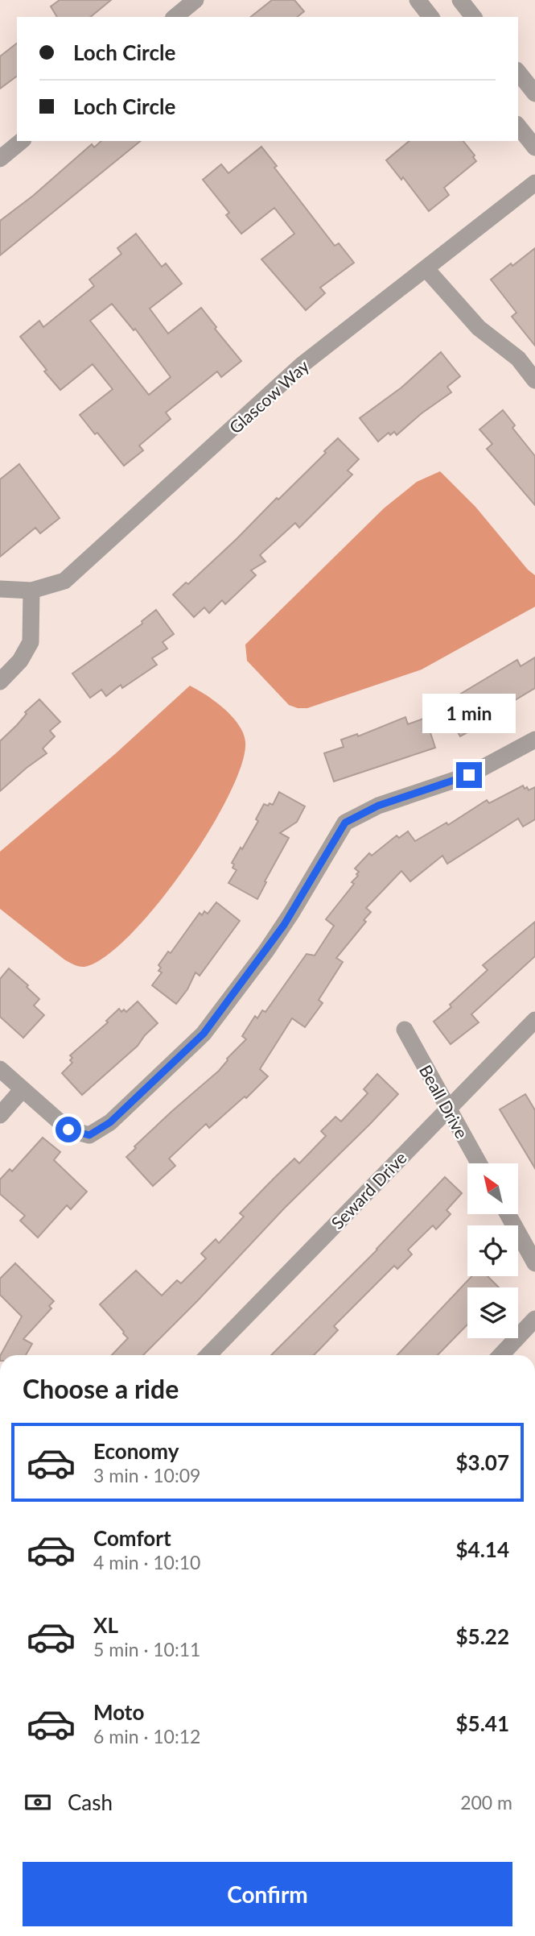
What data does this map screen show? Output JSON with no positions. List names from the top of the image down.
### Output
{
  "streets": {
    "street": ["Glascow Way", "Beall Drive", "Seward Drive"]
  },
  "crossings": [
    ["Beall Drive", "Seward Drive"]
  ],
  "north": "top left",
  "page": {
    "banner": ["Loch Circle", "Loch Circle"],
    "bubble": "1 min",
    "heading": "Choose a ride",
    "list": [
      {
        "name": "Economy",
        "note": "3 min · 10:09",
        "value": "$3.07"
      },
      {
        "name": "Comfort",
        "note": "4 min · 10:10",
        "value": "$4.14"
      },
      {
        "name": "XL",
        "note": "5 min · 10:11",
        "value": "$5.22"
      },
      {
        "name": "Moto",
        "note": "6 min · 10:12",
        "value": "$5.41"
      }
    ],
    "pay": ["Cash", "200 m"],
    "buttons": "Confirm"
  }
}
